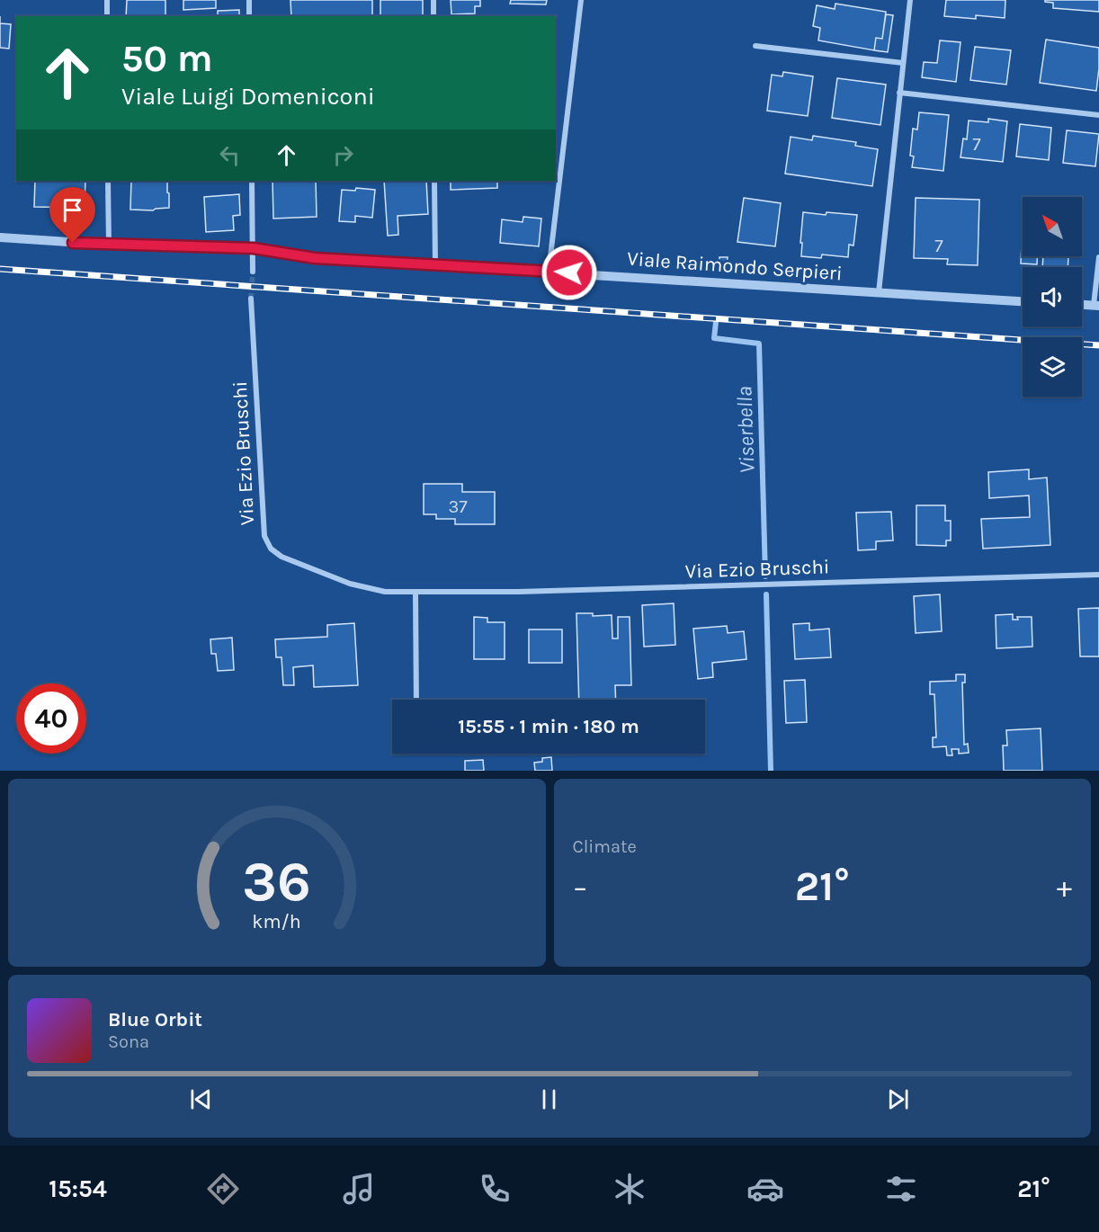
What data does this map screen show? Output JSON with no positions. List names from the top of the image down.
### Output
{
  "streets": {
    "street": ["Viale Raimondo Serpieri", "Via Ezio Bruschi"]
  },
  "water": ["Viserbella"],
  "house_numbers": ["7", "7", "37"],
  "north": "top left",
  "page": {
    "turn": ["50 m", "Viale Luigi Domeniconi"],
    "limit": "40",
    "trip": "15:55 · 1 min · 180 m",
    "tile": "Climate",
    "heat": ["−", "21°", "+"],
    "song": ["Blue Orbit", "Sona"],
    "tabs": ["15:54", "21°"],
    "gauge": ["36", "km/h"]
  }
}
